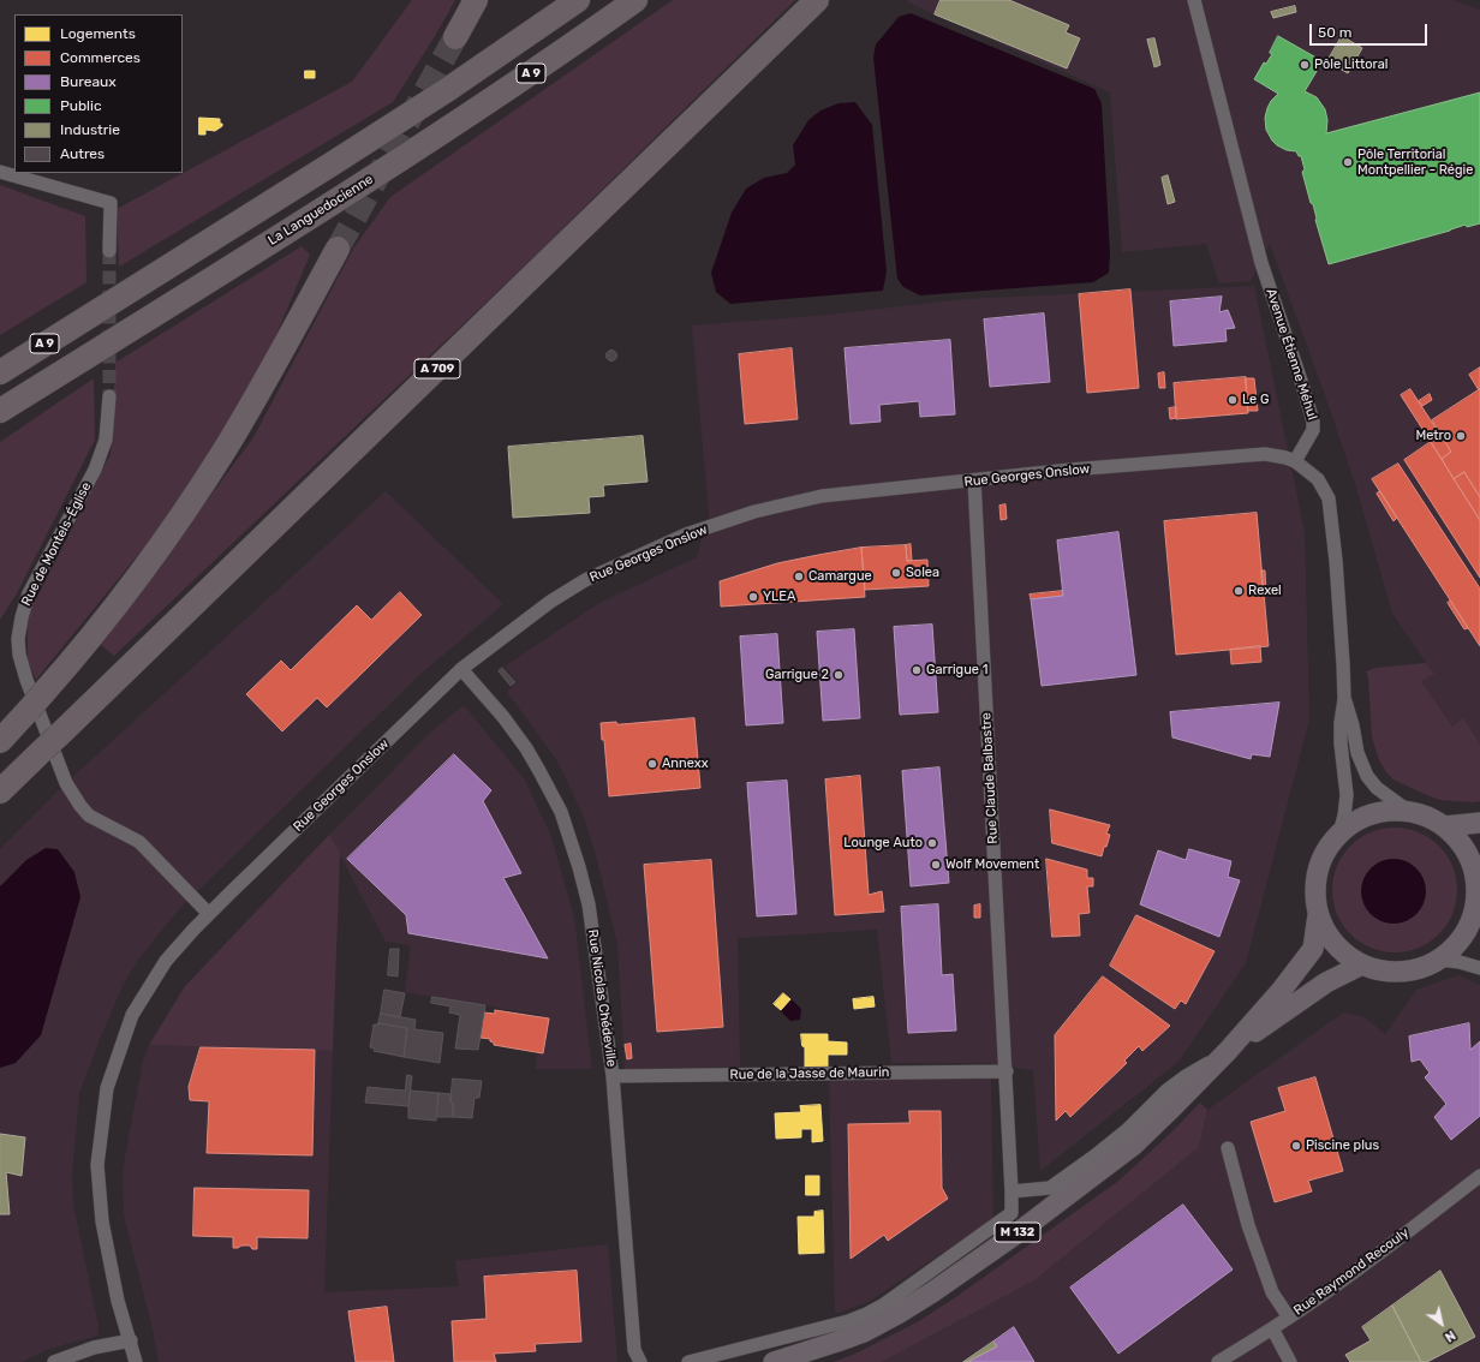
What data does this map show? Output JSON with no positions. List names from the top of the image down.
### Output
{
  "streets": {
    "highway": ["A 9", "La Languedocienne", "A 709"],
    "main road": ["M 132"],
    "street": [
      "Avenue Étienne Méhul",
      "Rue Georges Onslow",
      "Rue de Montels-Église",
      "Rue Claude Balbastre",
      "Rue Nicolas Chédeville",
      "Rue de la Jasse de Maurin",
      "Rue Raymond Recouly"
    ]
  },
  "crossings": [
    ["Avenue Étienne Méhul", "Rue Georges Onslow"],
    ["Rue Georges Onslow", "Rue de Montels-Église"],
    ["Rue Georges Onslow", "Rue Claude Balbastre"],
    ["Rue Georges Onslow", "Rue Nicolas Chédeville"],
    ["Rue Claude Balbastre", "Rue de la Jasse de Maurin"],
    ["Rue Nicolas Chédeville", "Rue de la Jasse de Maurin"]
  ],
  "places": [
    "Pôle Littoral",
    "Pôle Territorial Montpellier - Régie",
    "Le G",
    "Metro",
    "Solea",
    "Camargue",
    "Rexel",
    "YLEA",
    "Garrigue 1",
    "Garrigue 2",
    "Annexx",
    "Lounge Auto",
    "Wolf Movement",
    "Piscine plus"
  ],
  "legend": [
    "Logements",
    "Commerces",
    "Bureaux",
    "Public",
    "Industrie",
    "Autres"
  ],
  "scale_bar": "50 m",
  "north": "bottom right"
}
